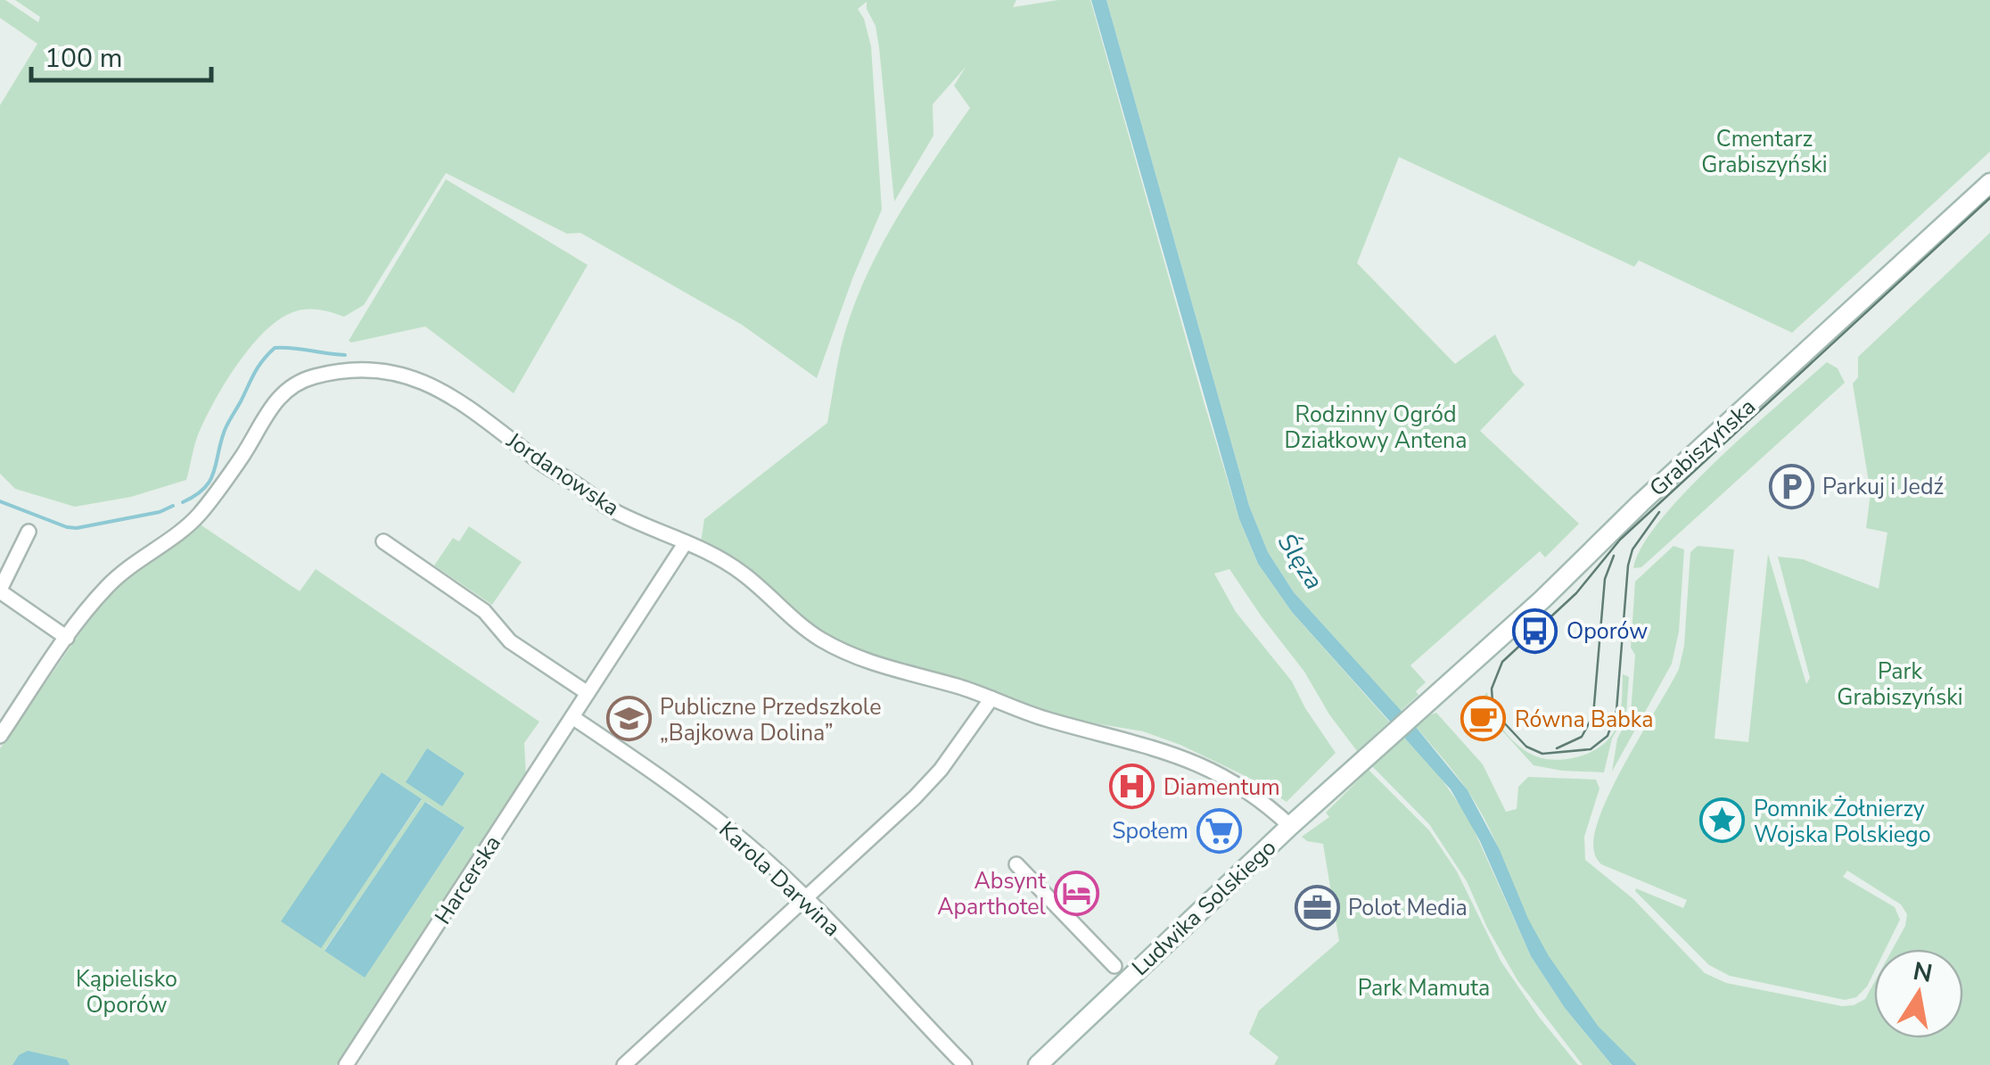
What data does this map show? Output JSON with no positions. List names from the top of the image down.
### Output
{
  "streets": {
    "main road": ["Grabiszyńska", "Ludwika Solskiego"],
    "street": ["Jordanowska", "Karola Darwina", "Harcerska"]
  },
  "crossings": [
    ["Grabiszyńska", "Ludwika Solskiego"],
    ["Jordanowska", "Harcerska"],
    ["Jordanowska", "Ludwika Solskiego"],
    ["Karola Darwina", "Harcerska"]
  ],
  "water": ["Ślęza"],
  "parks": [
    "Cmentarz Grabiszyński",
    "Rodzinny Ogród Działkowy Antena",
    "Park Grabiszyński",
    "Kąpielisko Oporów",
    "Park Mamuta"
  ],
  "places": {
    "parking": ["Parkuj i Jedź"],
    "bus stop": ["Oporów"],
    "school or university": ["Publiczne Przedszkole „Bajkowa Dolina”"],
    "cafe": ["Równa Babka"],
    "hospital": ["Diamentum"],
    "place": ["Pomnik Żołnierzy Wojska Polskiego"],
    "supermarket": ["Społem"],
    "hotel": ["Absynt Aparthotel"],
    "office": ["Polot Media"]
  },
  "scale_bar": "100 m",
  "north": "top"
}
